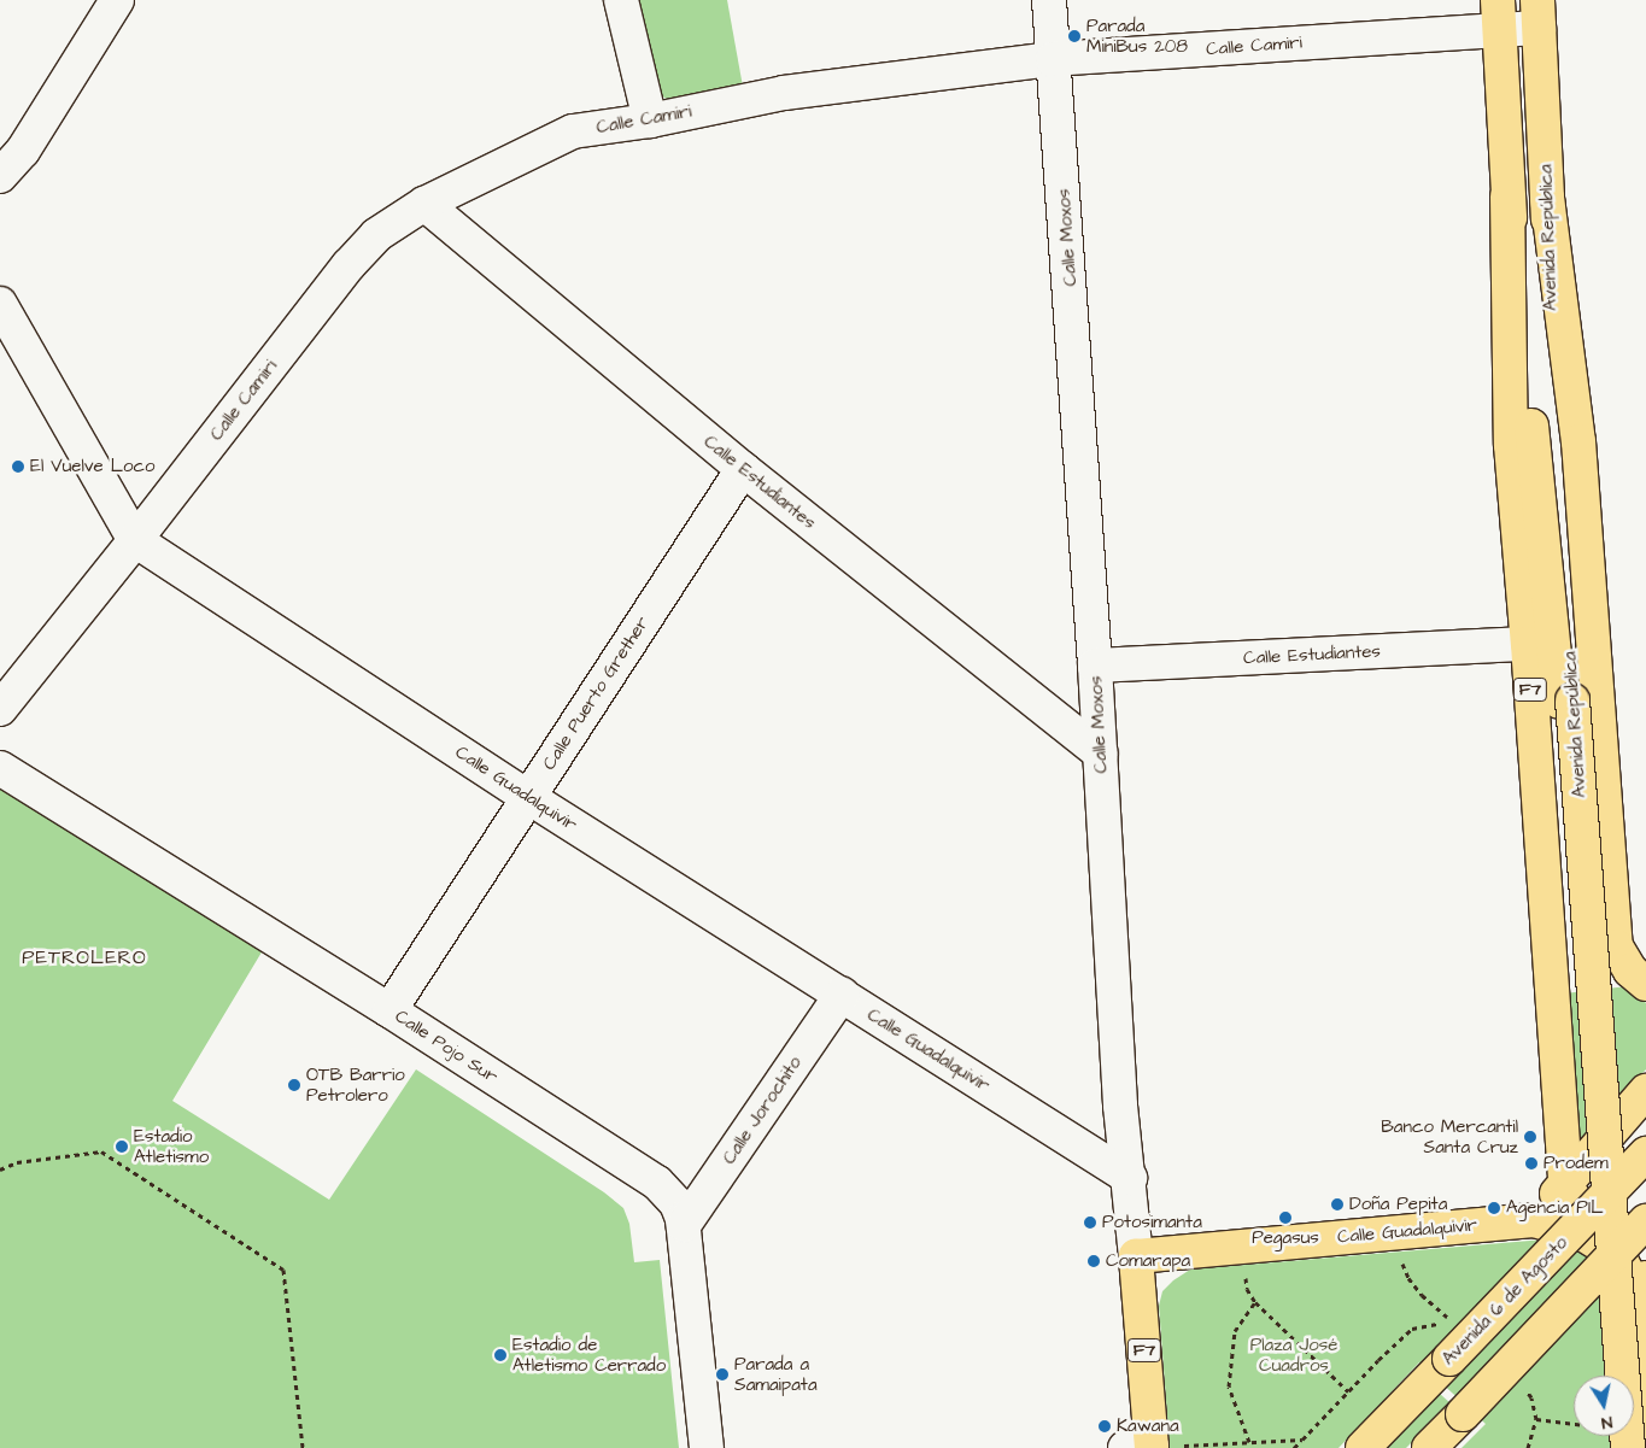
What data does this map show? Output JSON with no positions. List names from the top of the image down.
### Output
{
  "streets": {
    "main road": [
      "Calle Moxos",
      "Avenida República",
      "F7",
      "Calle Guadalquivir",
      "Avenida 6 de Agosto"
    ],
    "street": [
      "Calle Camiri",
      "Calle Estudiantes",
      "Calle Puerto Grether",
      "Calle Pojo Sur",
      "Calle Jorochito"
    ]
  },
  "crossings": [
    ["Calle Camiri", "Calle Moxos"],
    ["Calle Camiri", "Avenida República"],
    ["Calle Camiri", "Calle Estudiantes"],
    ["Calle Camiri", "Calle Guadalquivir"],
    ["Calle Moxos", "Calle Estudiantes"],
    ["Calle Moxos", "Calle Guadalquivir"],
    ["Avenida República", "F7"],
    ["Calle Estudiantes", "F7"],
    ["Calle Estudiantes", "Calle Puerto Grether"],
    ["F7", "Avenida 6 de Agosto"],
    ["Calle Puerto Grether", "Calle Guadalquivir"],
    ["Calle Puerto Grether", "Calle Pojo Sur"],
    ["Calle Guadalquivir", "Calle Jorochito"],
    ["Calle Guadalquivir", "Avenida 6 de Agosto"],
    ["Calle Pojo Sur", "Calle Jorochito"]
  ],
  "districts": ["PETROLERO"],
  "parks": ["Plaza José Cuadros"],
  "places": [
    "Parada MiniBus 208",
    "El Vuelve Loco",
    "OTB Barrio Petrolero",
    "Banco Mercantil Santa Cruz",
    "Estadio Atletismo",
    "Prodem",
    "Doña Pepita",
    "Agencia PIL",
    "Pegasus",
    "Potosimanta",
    "Comarapa",
    "Estadio de Atletismo Cerrado",
    "Parada a Samaipata",
    "Kawana"
  ],
  "north": "bottom"
}
